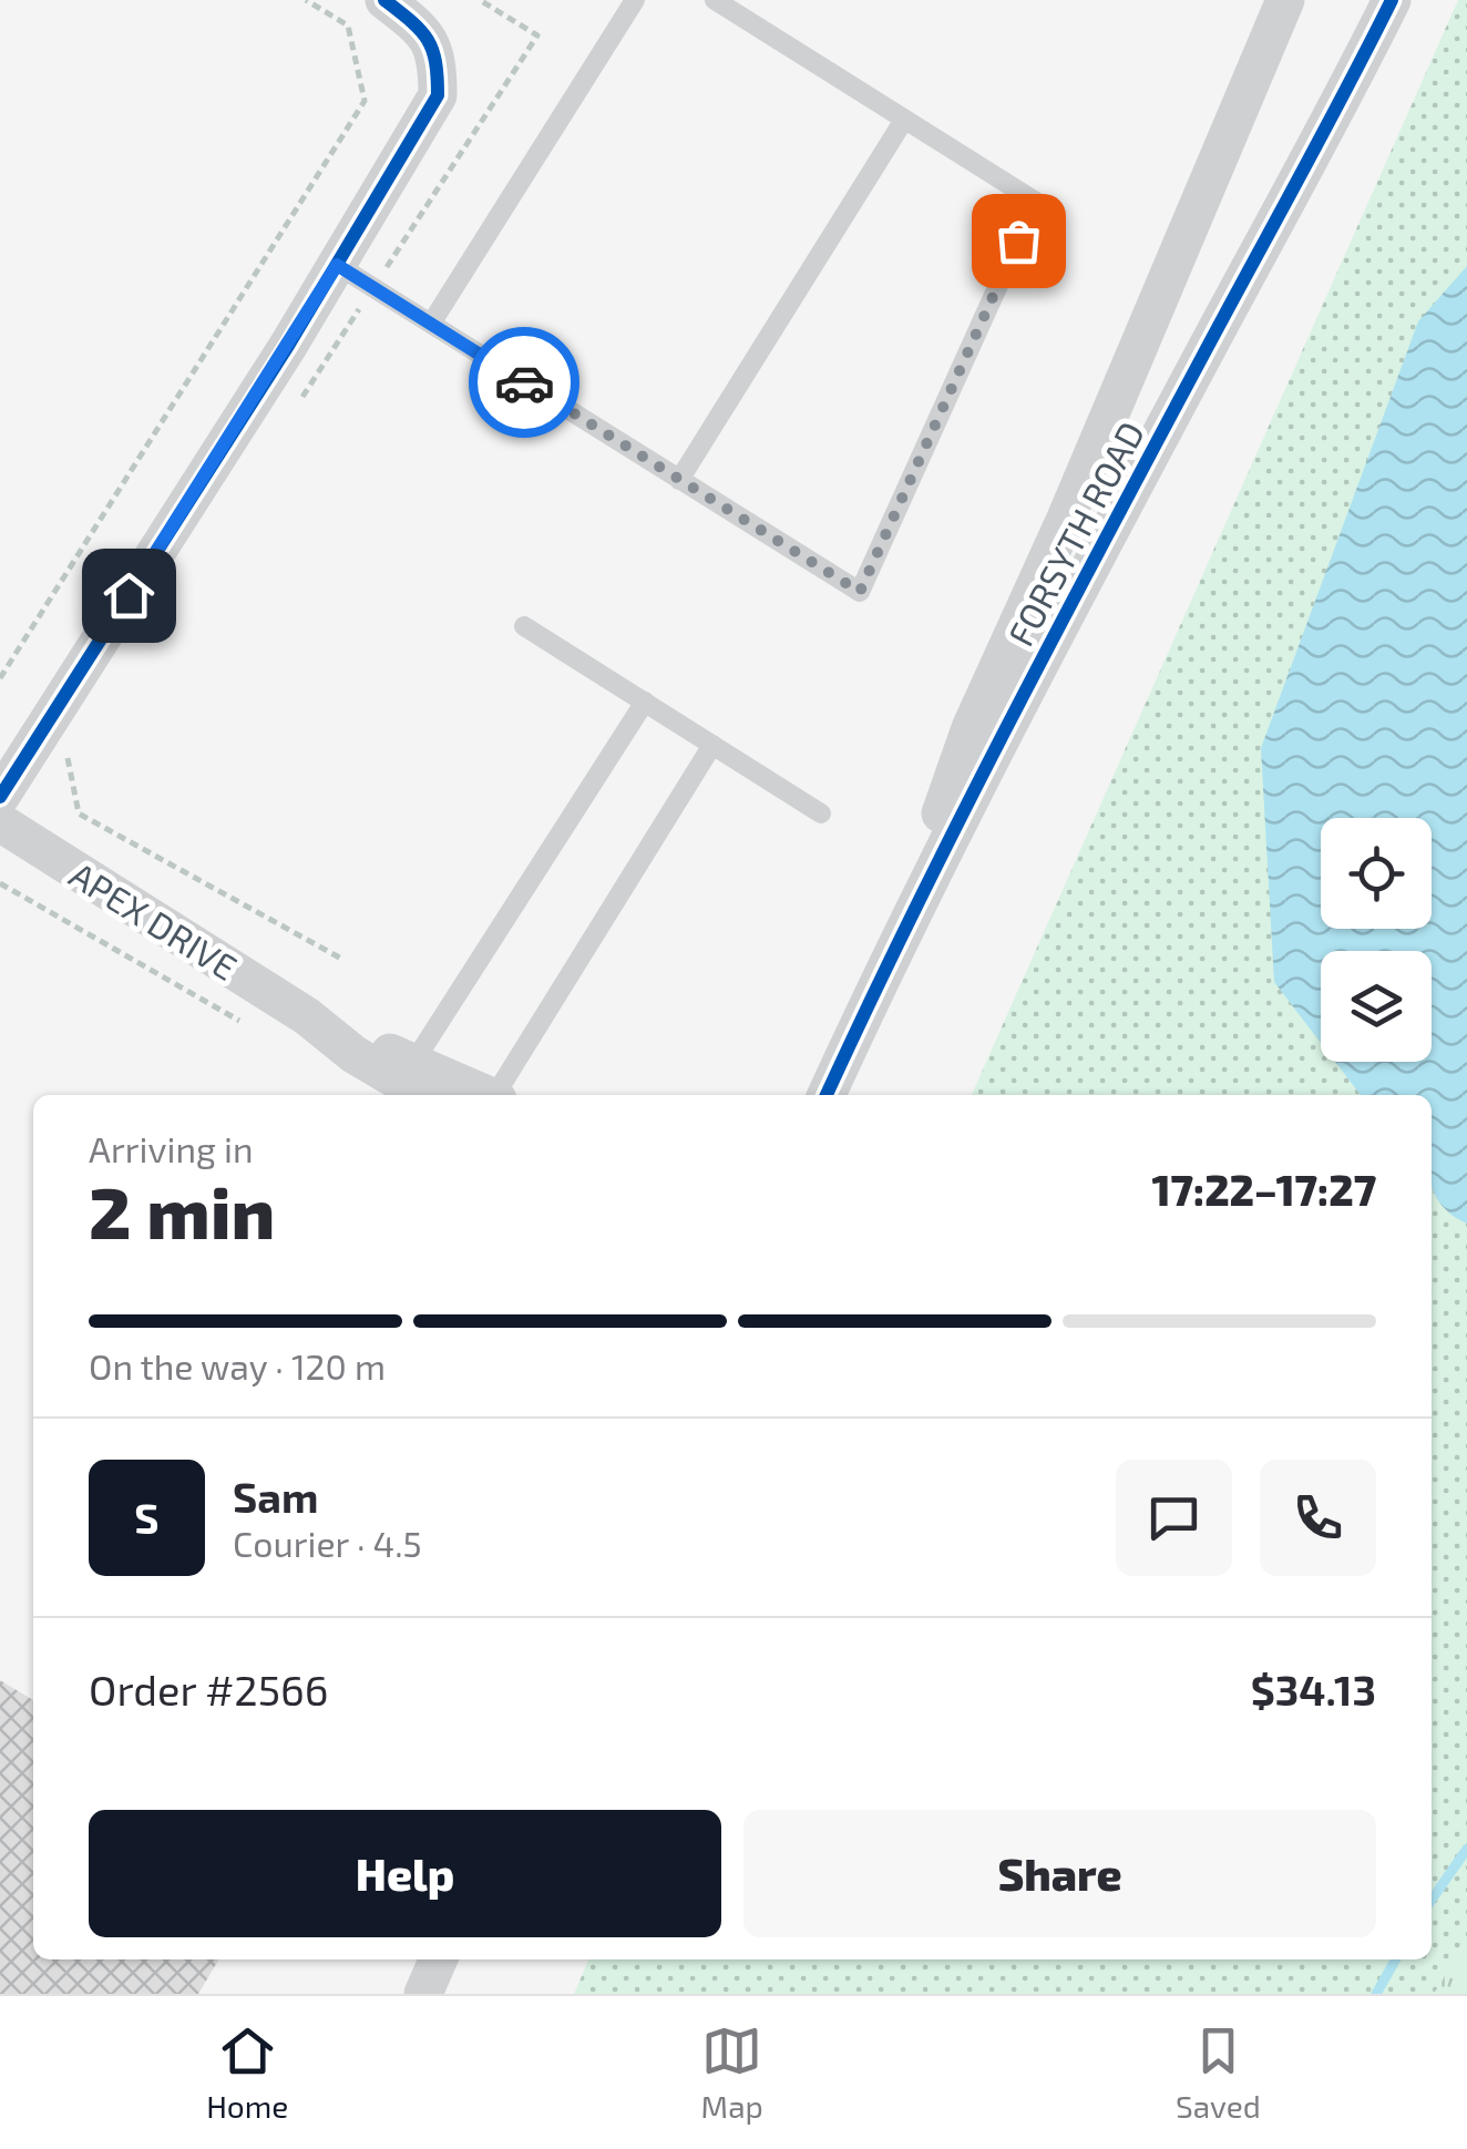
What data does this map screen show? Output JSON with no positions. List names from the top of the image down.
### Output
{
  "streets": {
    "street": ["FORSYTH ROAD", "APEX DRIVE"]
  },
  "page": {
    "heading": ["2 min", "Arriving in", "17:22–17:27"],
    "panel": [
      "Sam",
      "Courier · 4.5",
      "Order #2566",
      "$34.13"
    ],
    "bar": "On the way · 120 m",
    "round": "S",
    "buttons": ["Help", "Share"],
    "tabs": ["Home", "Map", "Saved"]
  }
}
